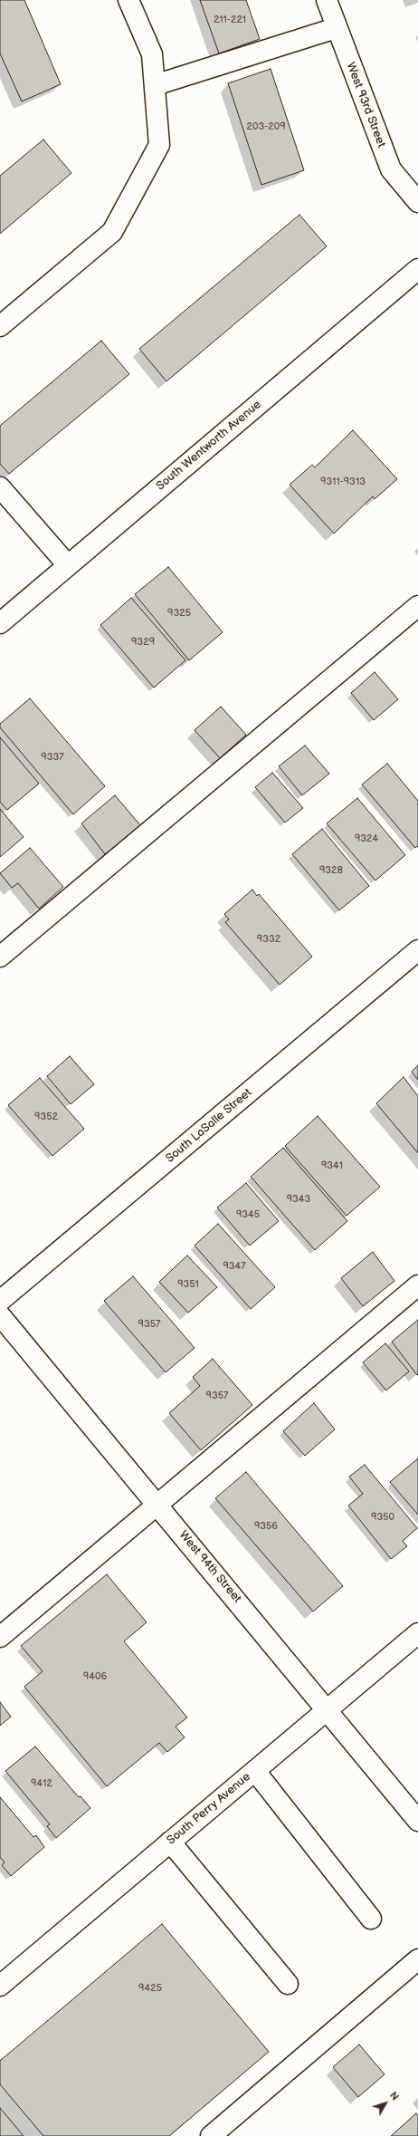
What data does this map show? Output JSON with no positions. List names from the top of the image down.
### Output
{
  "streets": {
    "street": [
      "West 93rd Street",
      "South Wentworth Avenue",
      "South LaSalle Street",
      "West 94th Street",
      "South Perry Avenue"
    ]
  },
  "crossings": [
    ["West 94th Street", "South Perry Avenue"]
  ],
  "house_numbers": [
    "211-221",
    "203-209",
    "9311-9313",
    "9325",
    "9329",
    "9337",
    "9324",
    "9328",
    "9332",
    "9352",
    "9341",
    "9343",
    "9345",
    "9347",
    "9351",
    "9357",
    "9357",
    "9350",
    "9356",
    "9406",
    "9412",
    "9425"
  ],
  "north": "top right"
}
